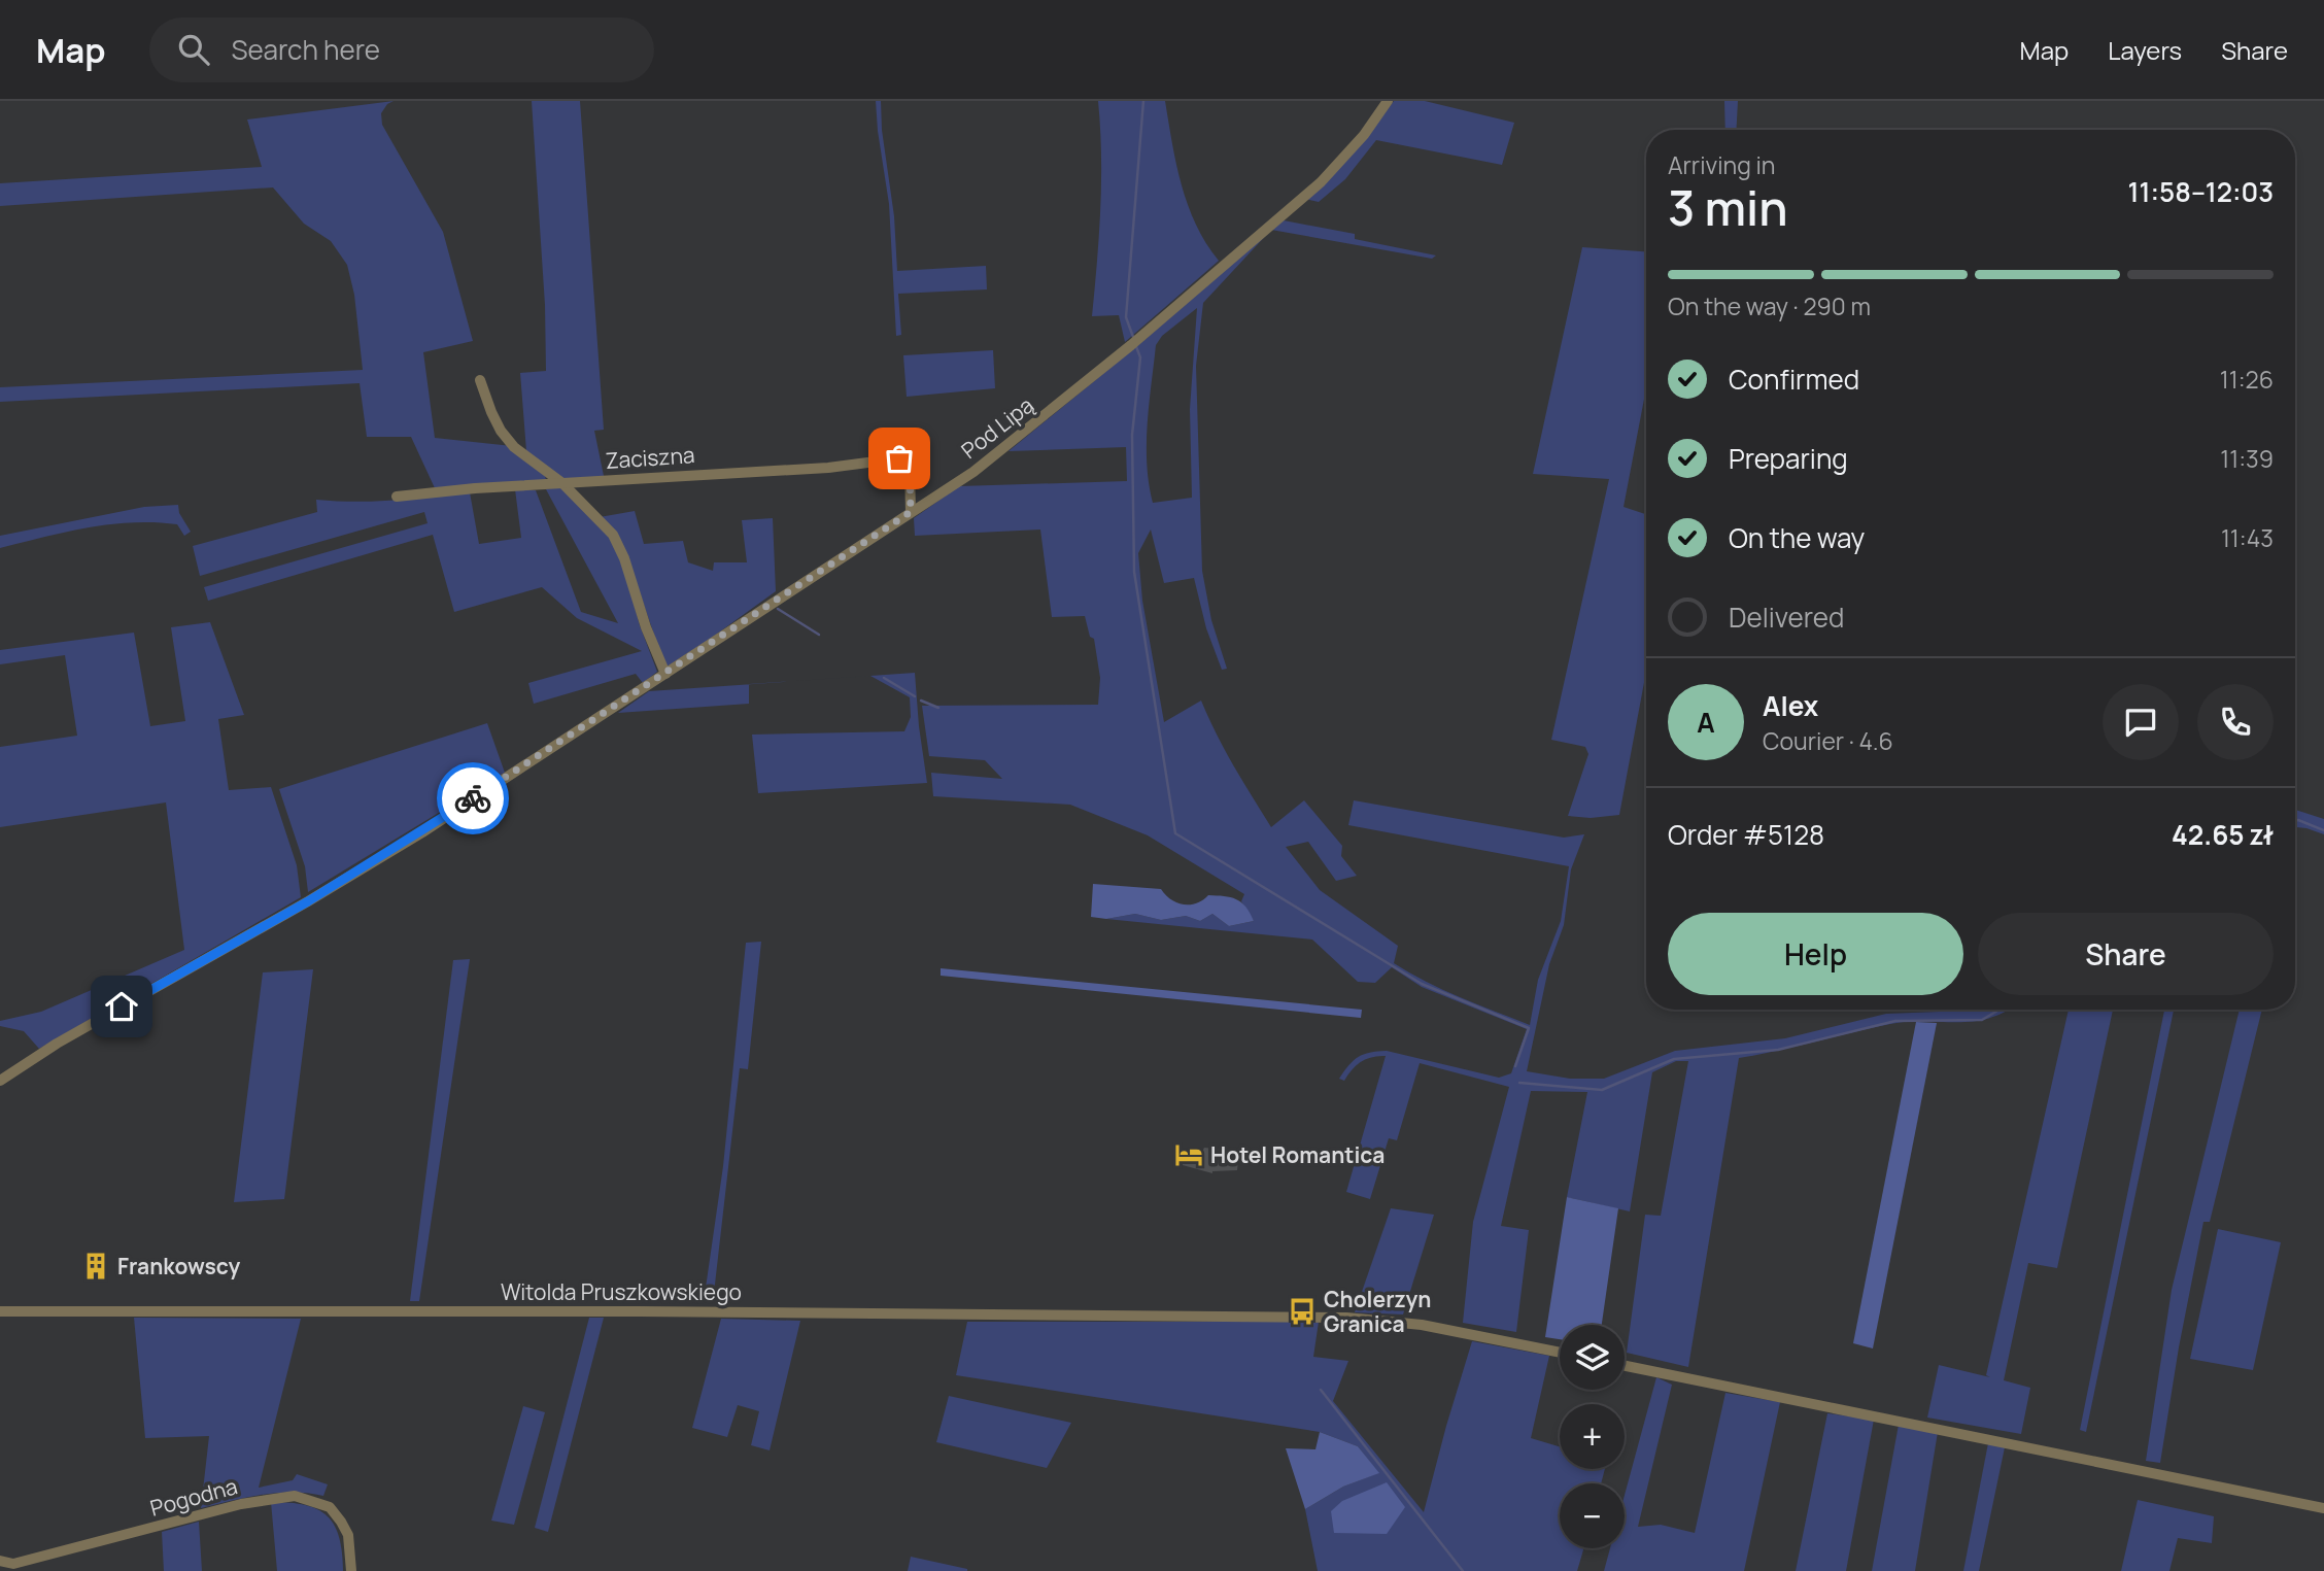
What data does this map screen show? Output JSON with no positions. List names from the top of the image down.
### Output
{
  "streets": {
    "street": [
      "Pod Lipą",
      "Zaciszna",
      "Witolda Pruszkowskiego",
      "Pogodna"
    ]
  },
  "crossings": [
    ["Pod Lipą", "Zaciszna"]
  ],
  "places": {
    "hotel": ["Hotel Romantica"],
    "building": ["Frankowscy"],
    "bus stop": ["Cholerzyn Granica"]
  },
  "page": {
    "header": "Map",
    "search": "Search here",
    "nav": ["Map", "Layers", "Share"],
    "heading": ["3 min", "Arriving in", "11:58–12:03"],
    "panel": [
      "Alex",
      "Courier · 4.6",
      "Order #5128",
      "42.65 zł"
    ],
    "bar": "On the way · 290 m",
    "list": [
      ["Confirmed", "11:26"],
      ["Preparing", "11:39"],
      ["On the way", "11:43"],
      "Delivered"
    ],
    "round": "A",
    "buttons": ["Help", "Share"],
    "map_buttons": ["+", "−"]
  }
}
